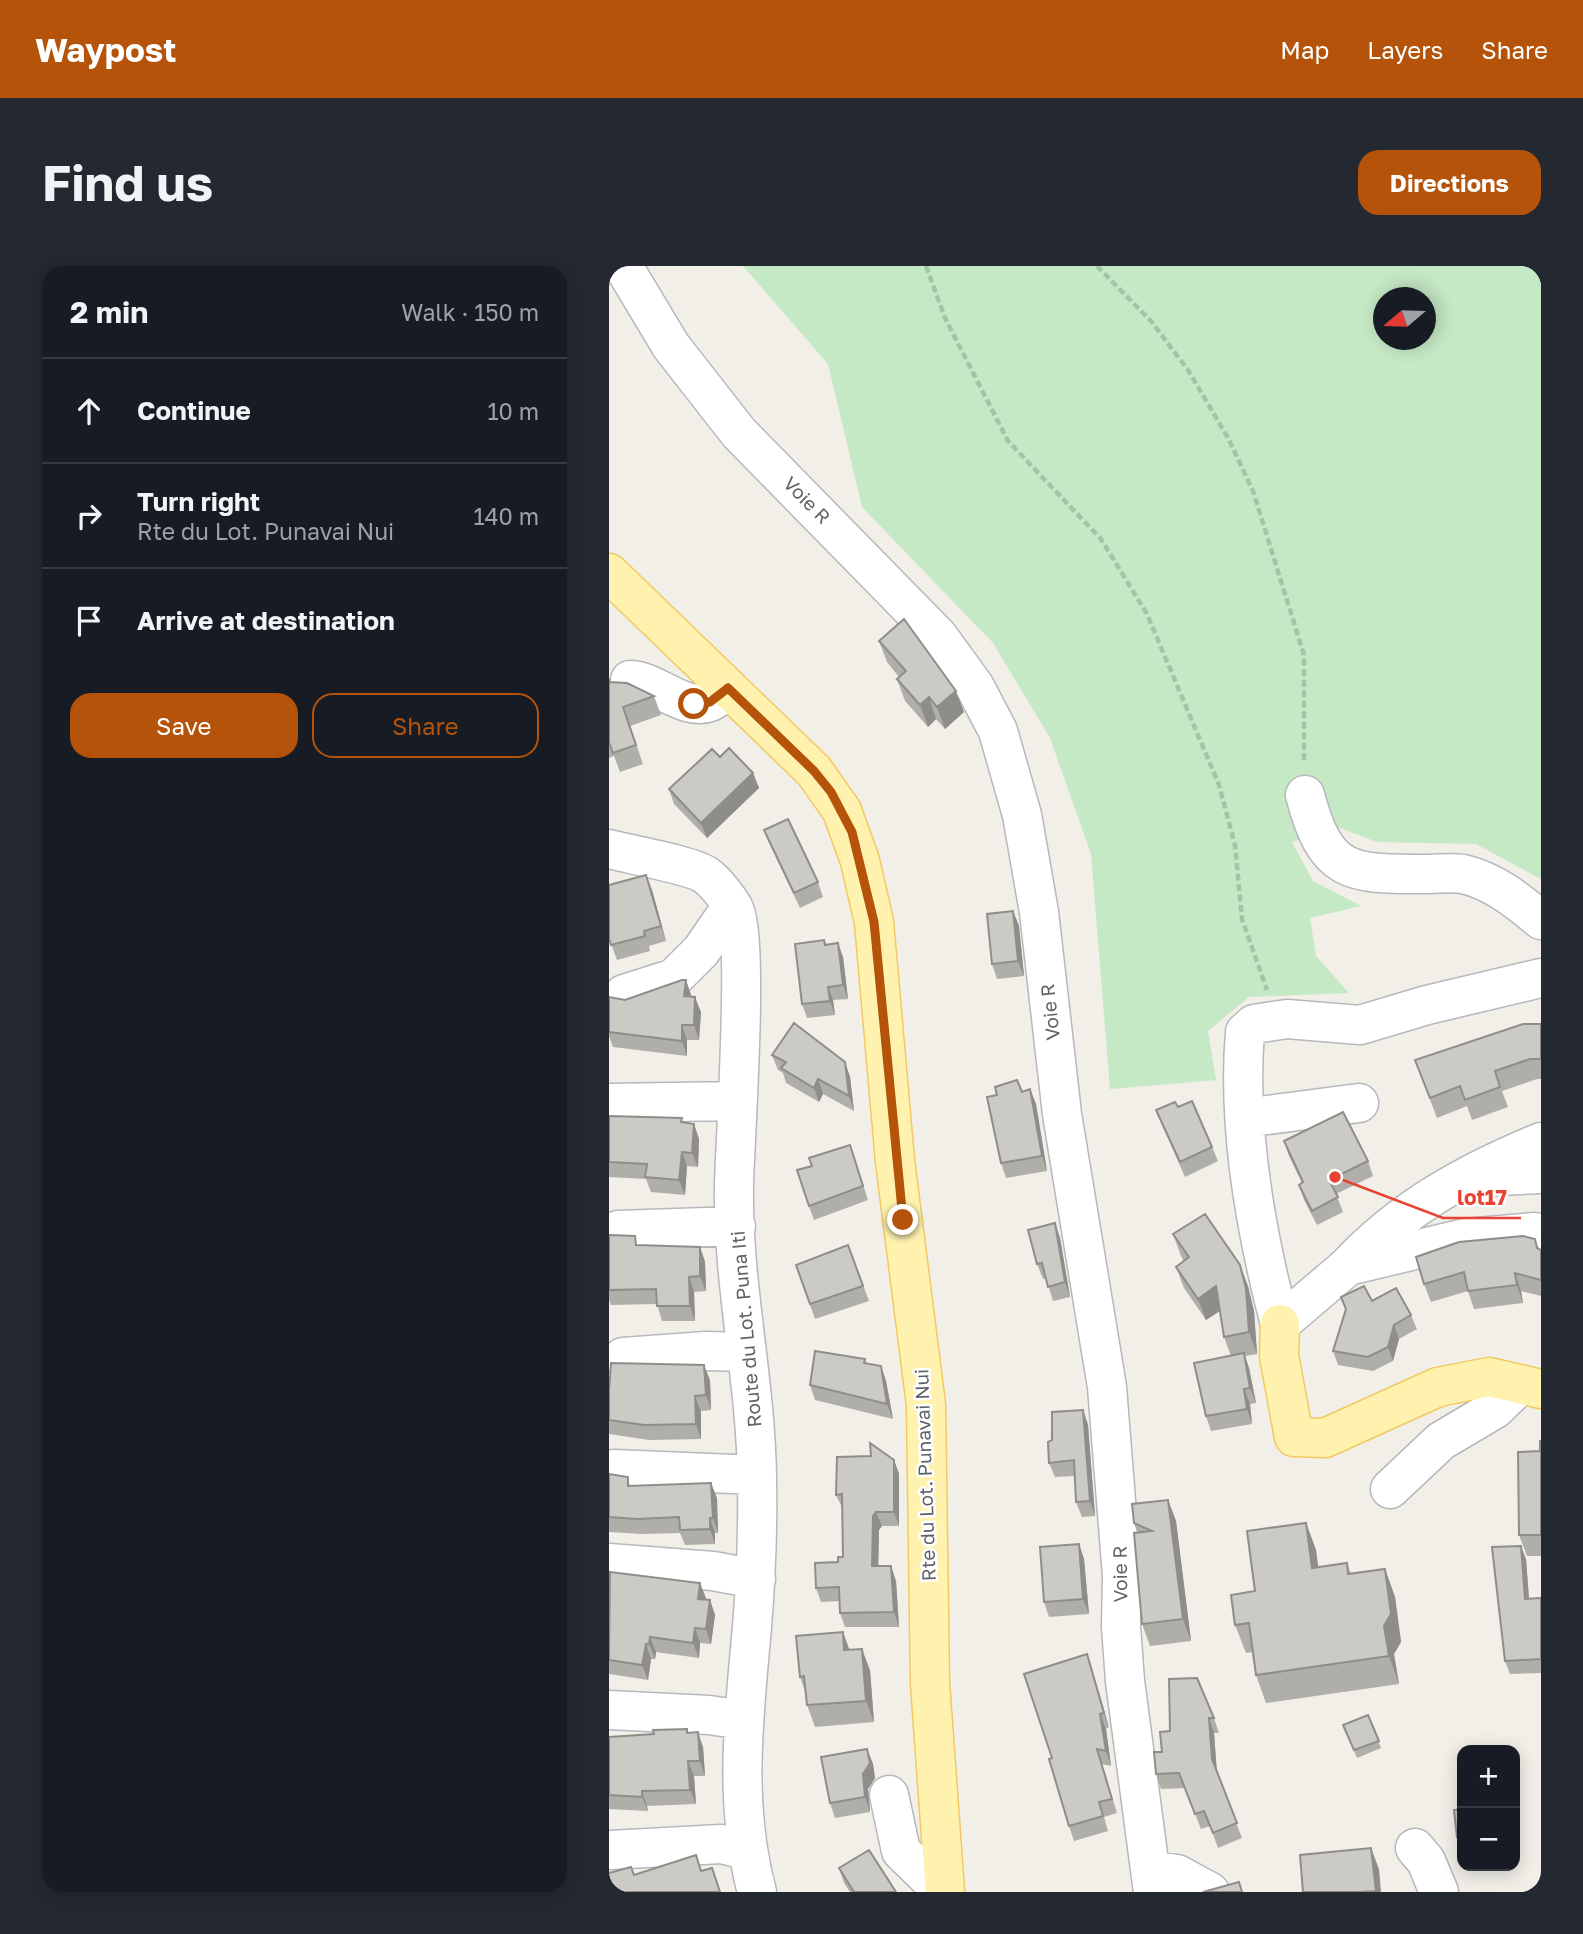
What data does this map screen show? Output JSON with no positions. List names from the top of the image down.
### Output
{
  "streets": {
    "main road": ["Rte du Lot. Punavai Nui"],
    "street": ["Voie R", "Route du Lot. Puna Iti"]
  },
  "places": ["lot17"],
  "north": "left",
  "page": {
    "header": "Waypost",
    "nav": ["Map", "Layers", "Share"],
    "buttons": [
      "Directions",
      ["Save", "Share"]
    ],
    "title": "Find us",
    "heading": ["2 min", "Walk · 150 m"],
    "list": [
      ["Continue", "10 m"],
      ["Turn right", "Rte du Lot. Punavai Nui", "140 m"],
      "Arrive at destination"
    ],
    "map_buttons": ["+", "−"]
  }
}
